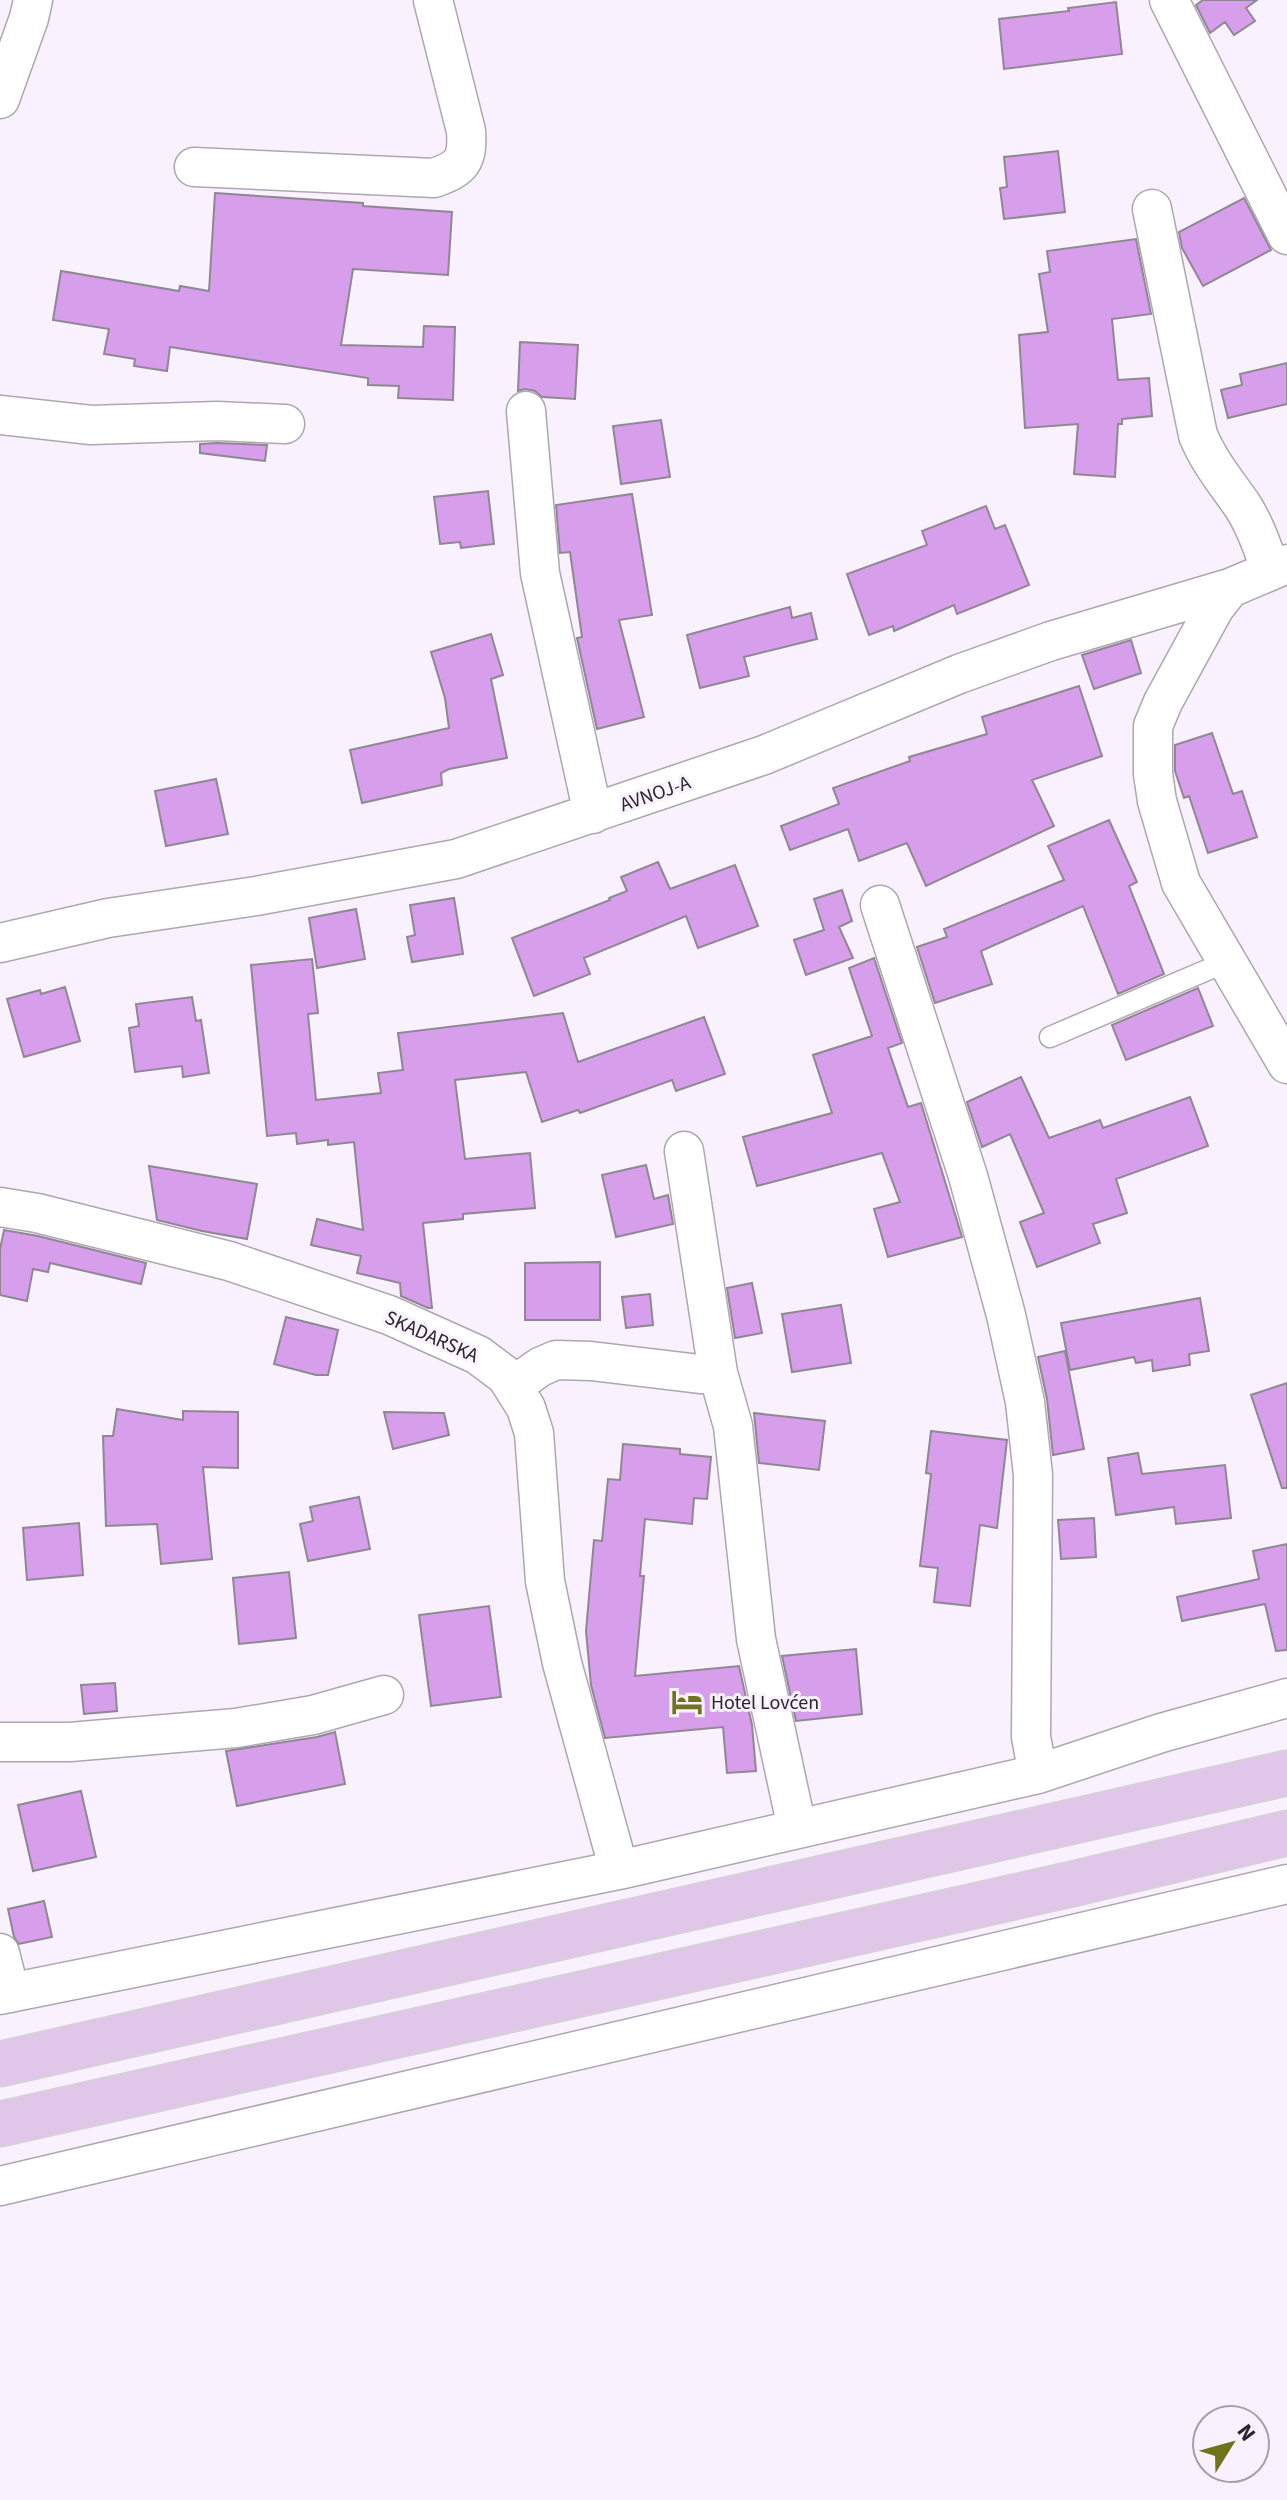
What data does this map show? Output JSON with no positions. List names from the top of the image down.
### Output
{
  "streets": {
    "street": ["AVNOJ-A", "SKADARSKA"]
  },
  "places": {
    "hotel": ["Hotel Lovćen"]
  },
  "north": "top right"
}
